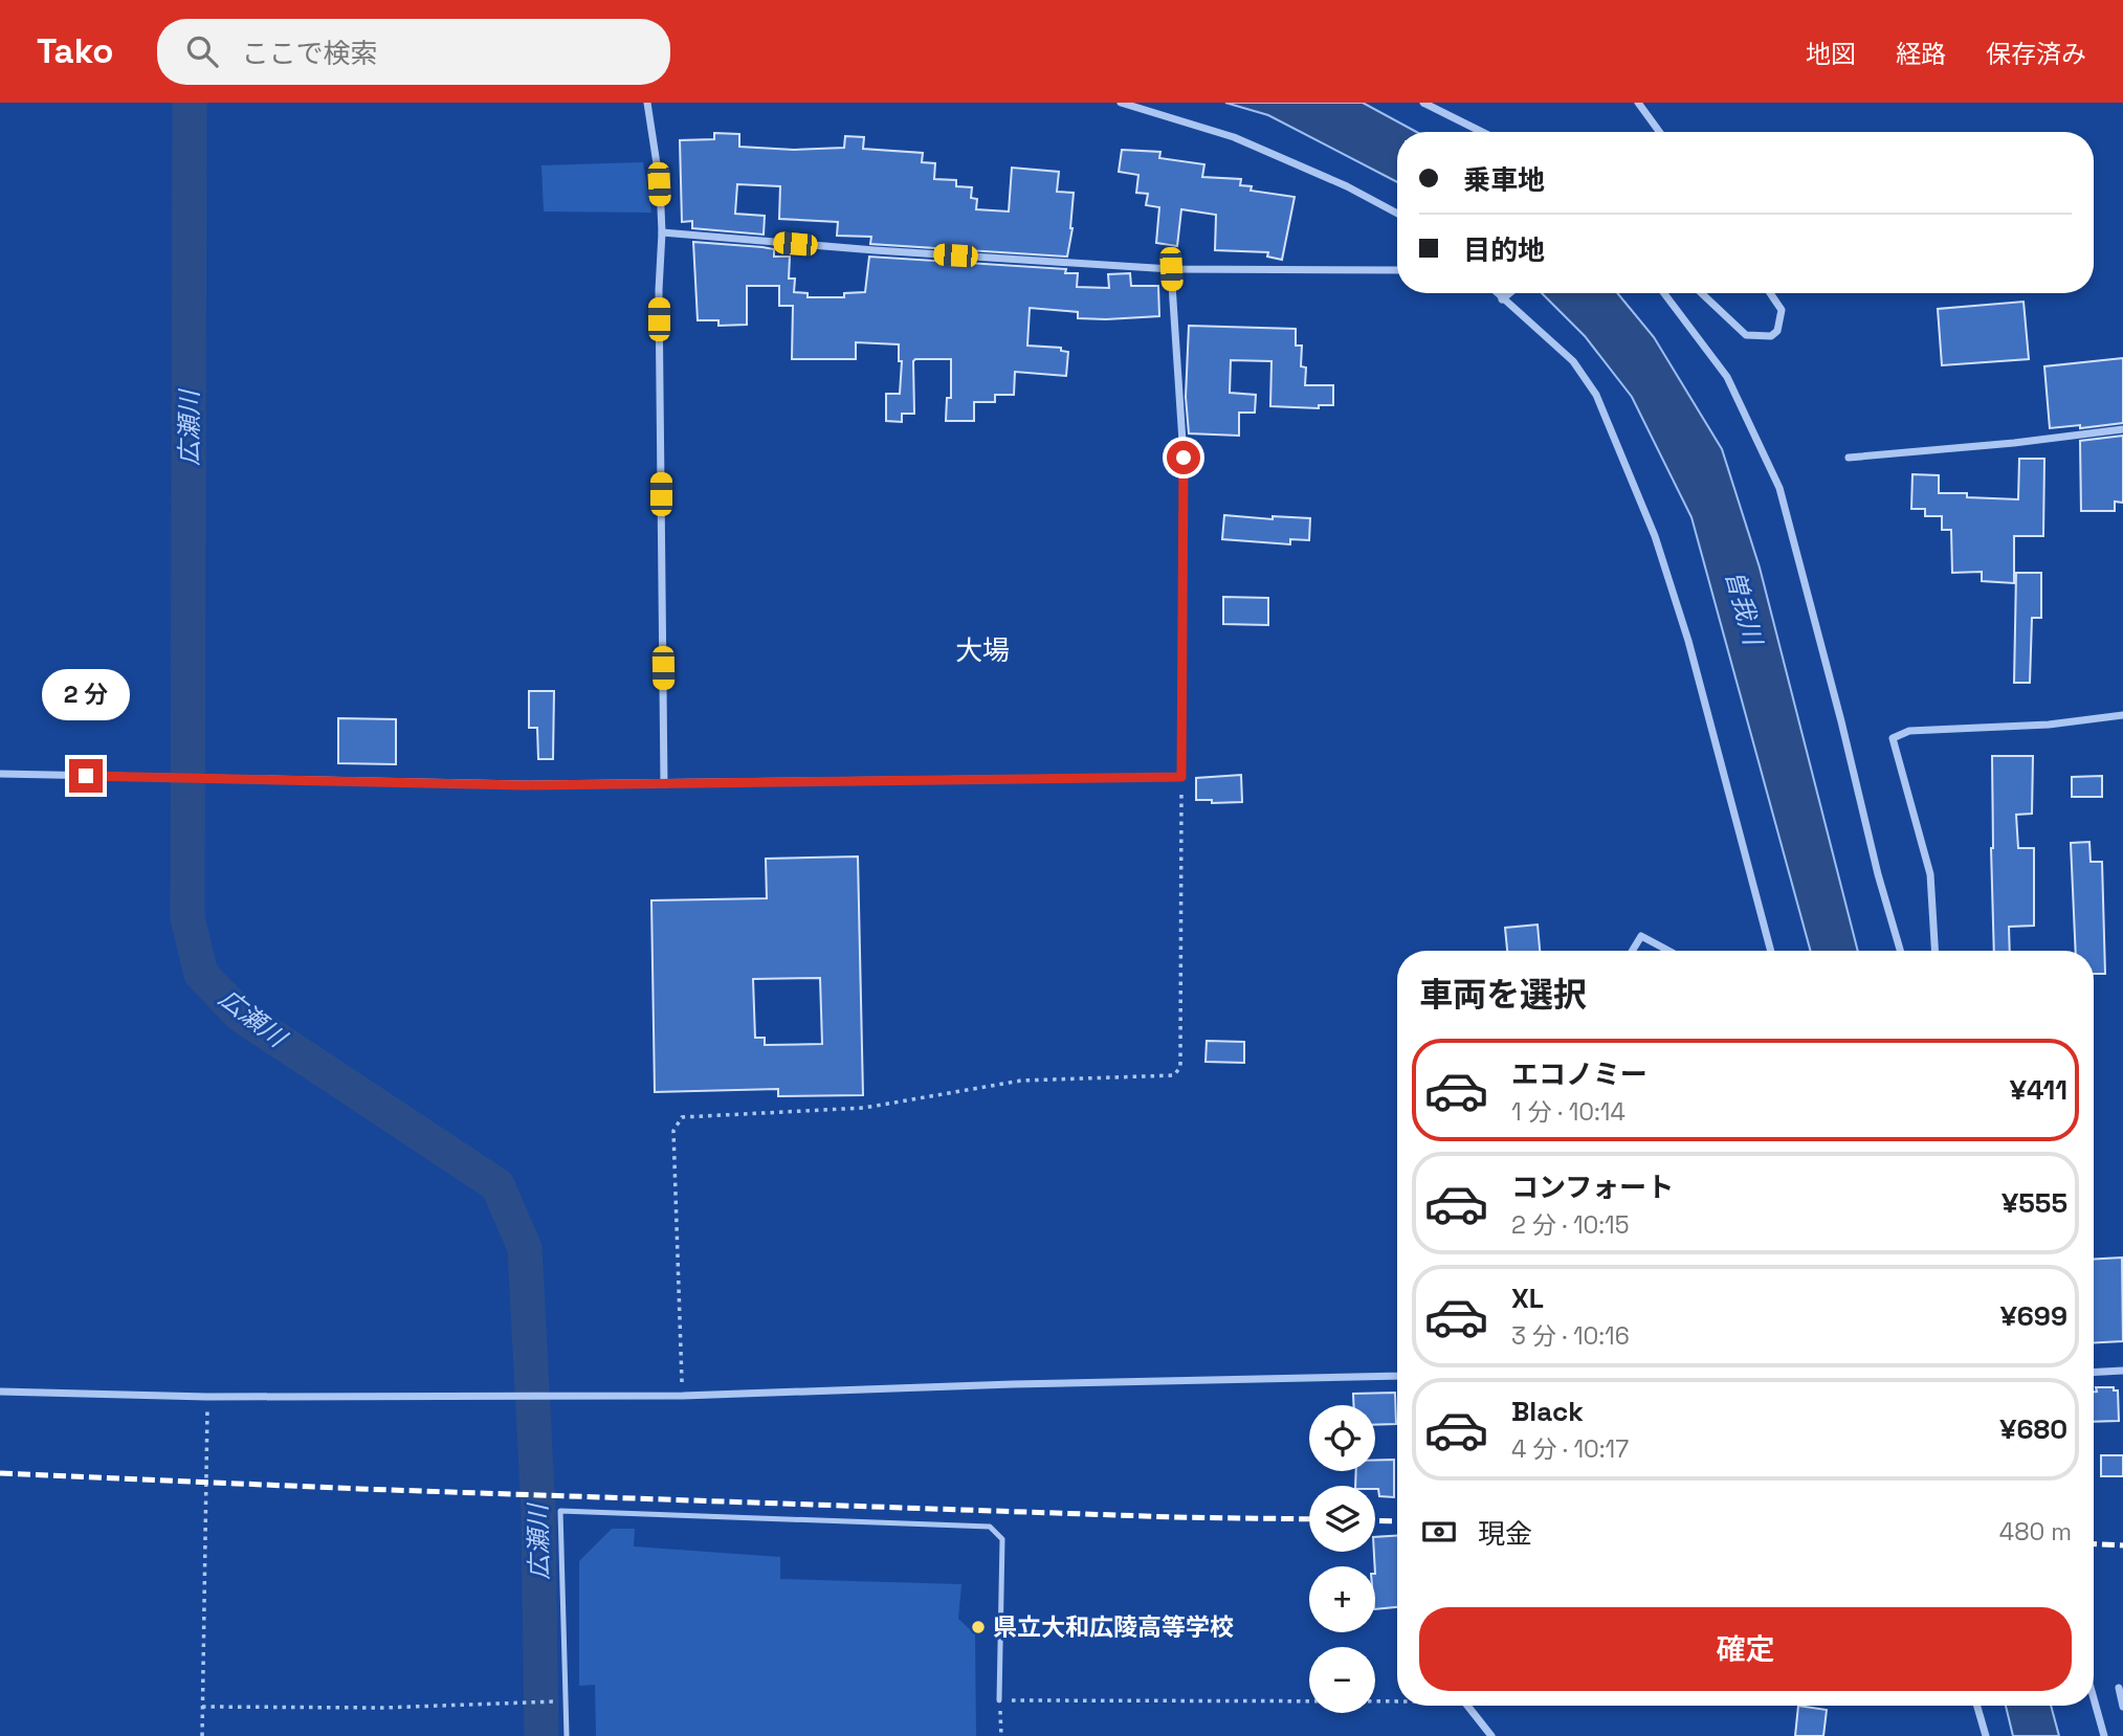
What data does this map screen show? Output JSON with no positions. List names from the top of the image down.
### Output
{
  "districts": ["大場"],
  "water": ["広瀬川", "曽我川"],
  "places": ["県立大和広陵高等学校"],
  "page": {
    "header": "Tako",
    "search": "ここで検索",
    "nav": ["地図", "経路", "保存済み"],
    "banner": ["乗車地", "目的地"],
    "bubble": "2 分",
    "heading": "車両を選択",
    "list": [
      {
        "name": "エコノミー",
        "note": "1 分 · 10:14",
        "value": "¥411"
      },
      {
        "name": "コンフォート",
        "note": "2 分 · 10:15",
        "value": "¥555"
      },
      {
        "name": "XL",
        "note": "3 分 · 10:16",
        "value": "¥699"
      },
      {
        "name": "Black",
        "note": "4 分 · 10:17",
        "value": "¥680"
      }
    ],
    "map_buttons": ["+", "−"],
    "pay": ["現金", "480 m"],
    "buttons": "確定"
  }
}
